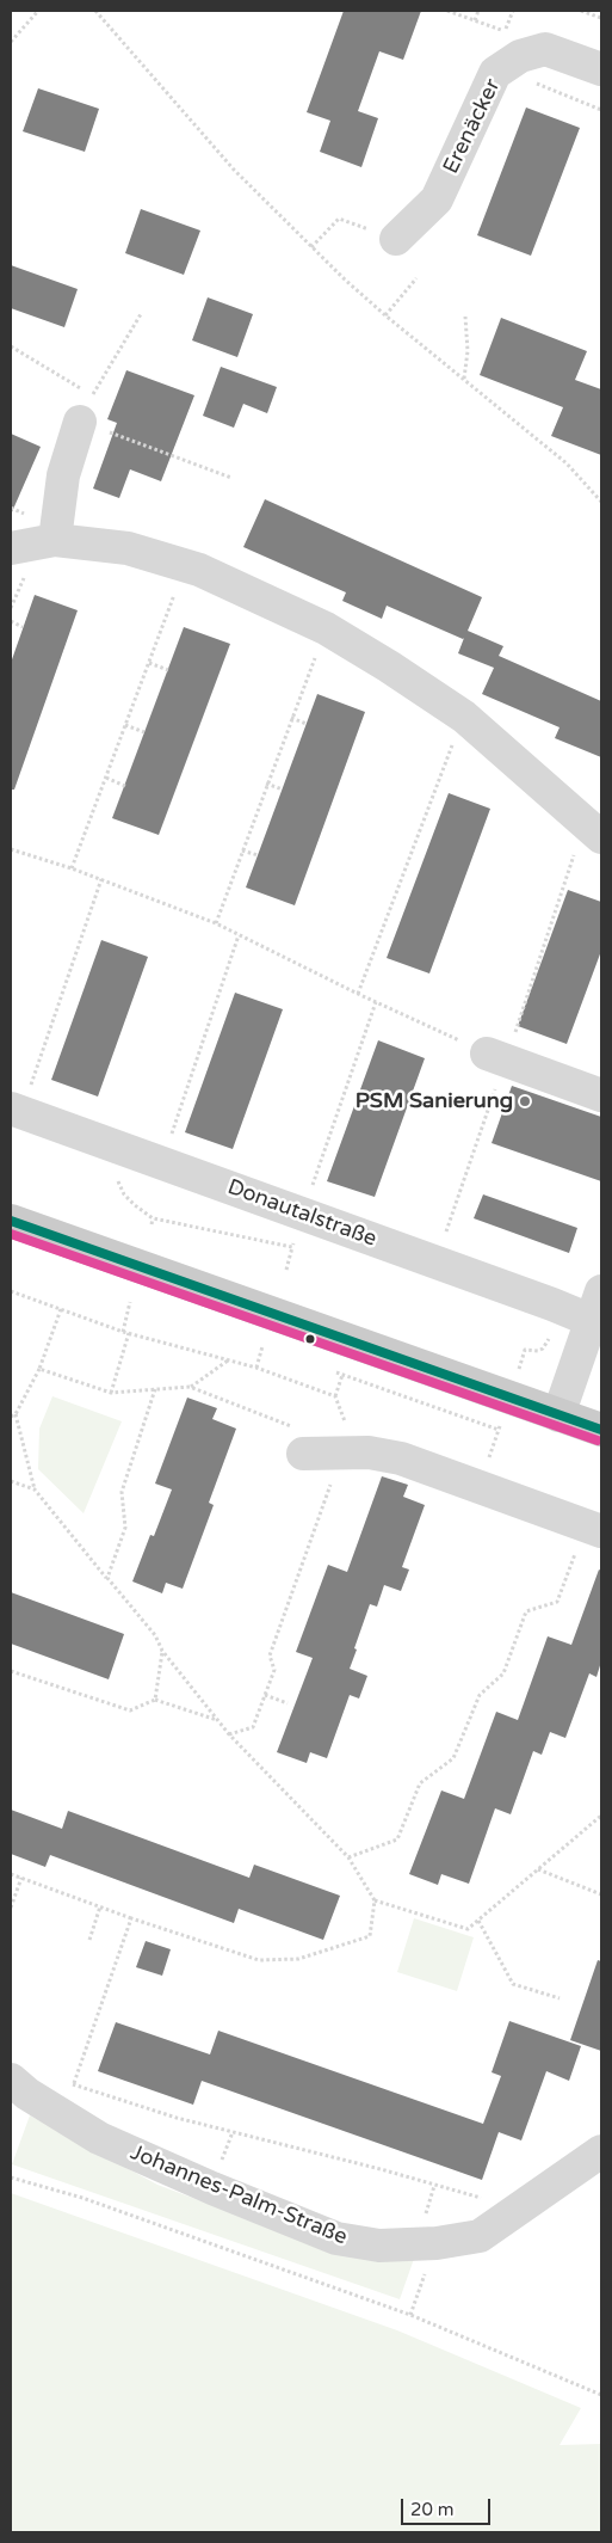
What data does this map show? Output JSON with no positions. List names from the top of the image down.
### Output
{
  "streets": {
    "street": ["Erenäcker", "Donautalstraße", "Johannes-Palm-Straße"]
  },
  "places": ["PSM Sanierung"],
  "scale_bar": "20 m"
}
